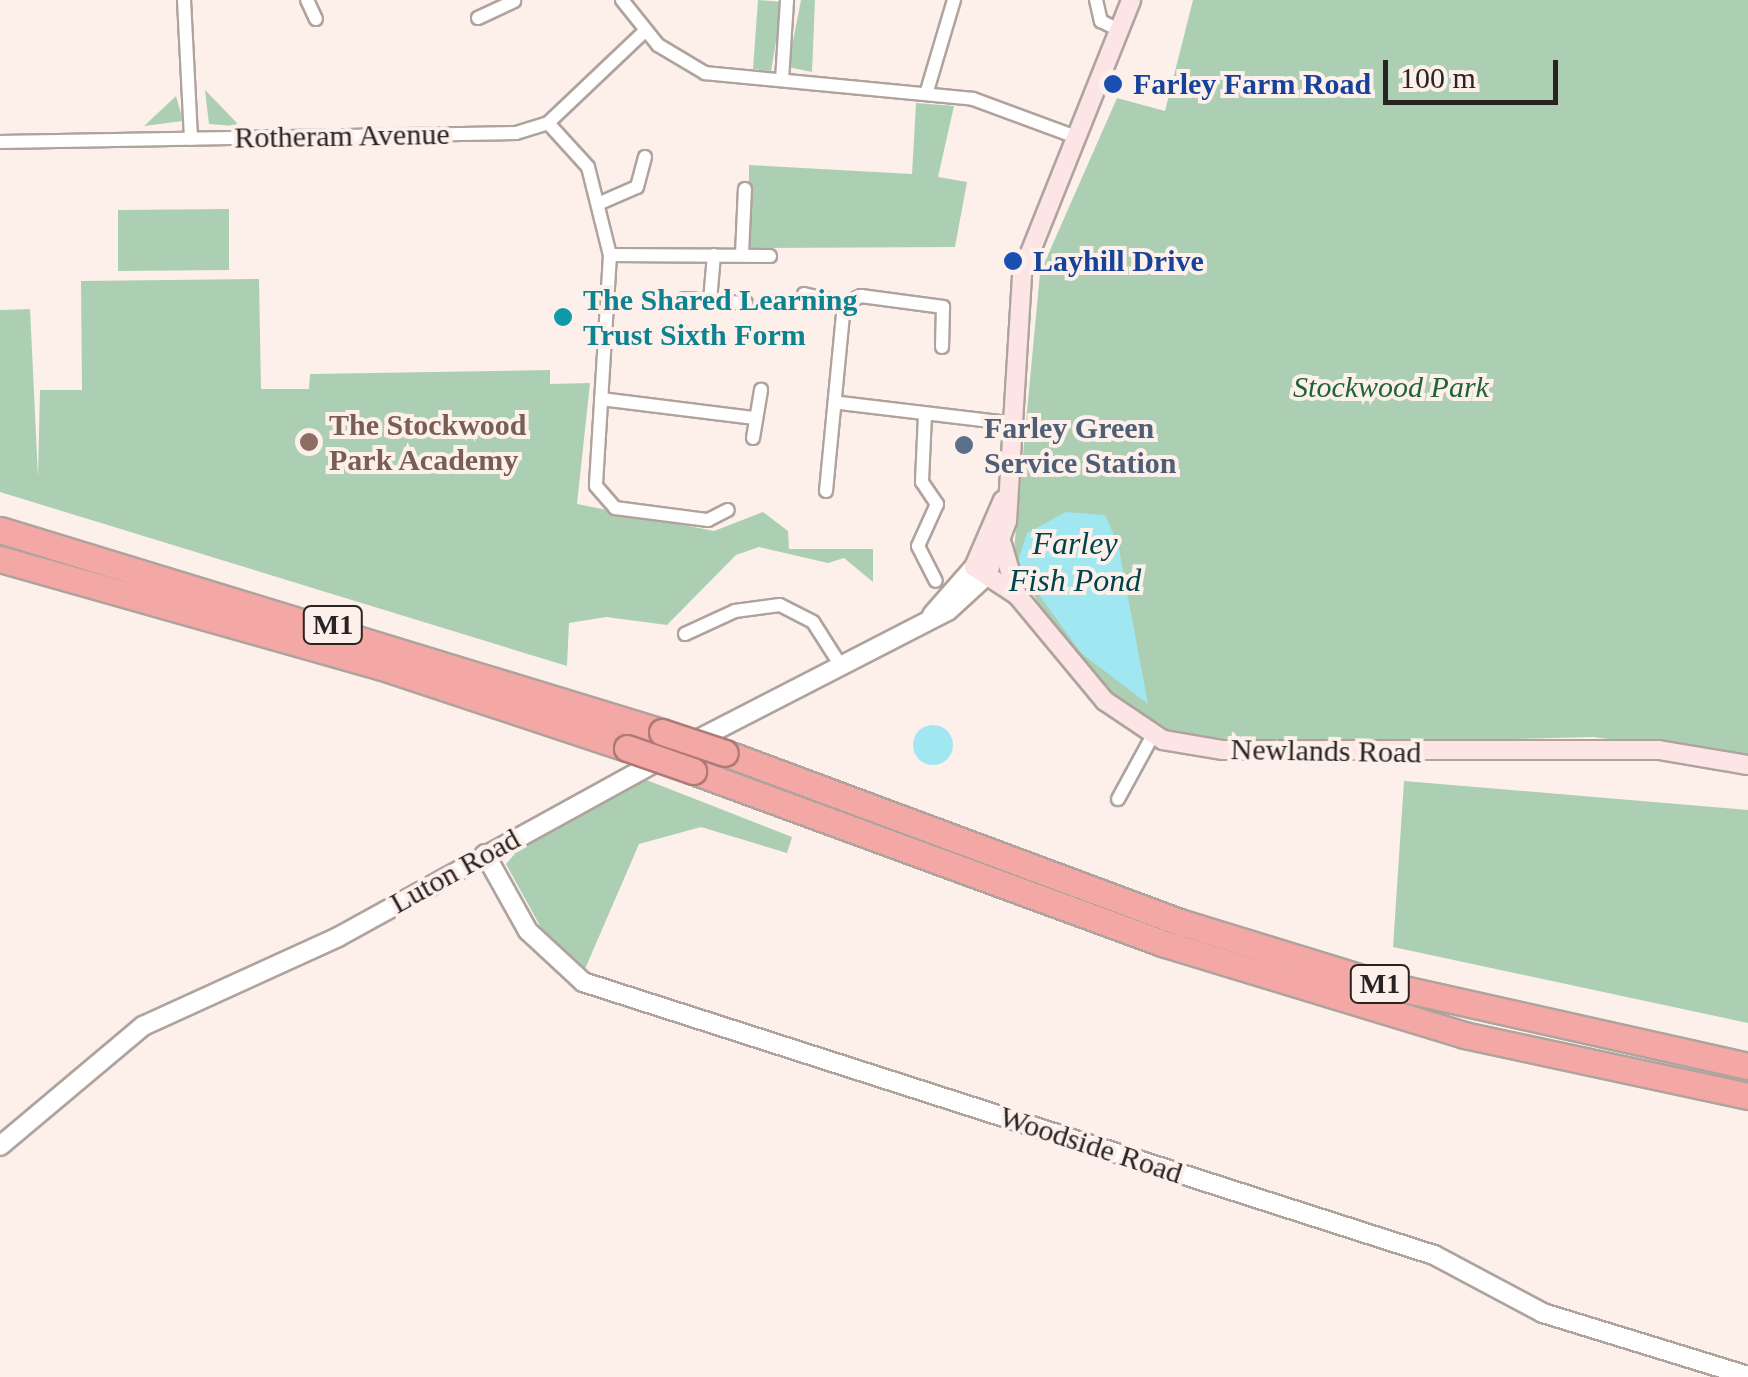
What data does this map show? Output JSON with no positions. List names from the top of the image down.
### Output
{
  "streets": {
    "highway": ["M1"],
    "main road": ["Newlands Road"],
    "street": ["Rotheram Avenue", "Luton Road", "Woodside Road"]
  },
  "crossings": [
    ["Newlands Road", "Luton Road"],
    ["Luton Road", "Woodside Road"]
  ],
  "water": ["Farley Fish Pond"],
  "parks": ["Stockwood Park"],
  "places": [
    "Farley Farm Road",
    "Layhill Drive",
    "The Shared Learning Trust Sixth Form",
    "The Stockwood Park Academy",
    "Farley Green Service Station"
  ],
  "scale_bar": "100 m"
}
